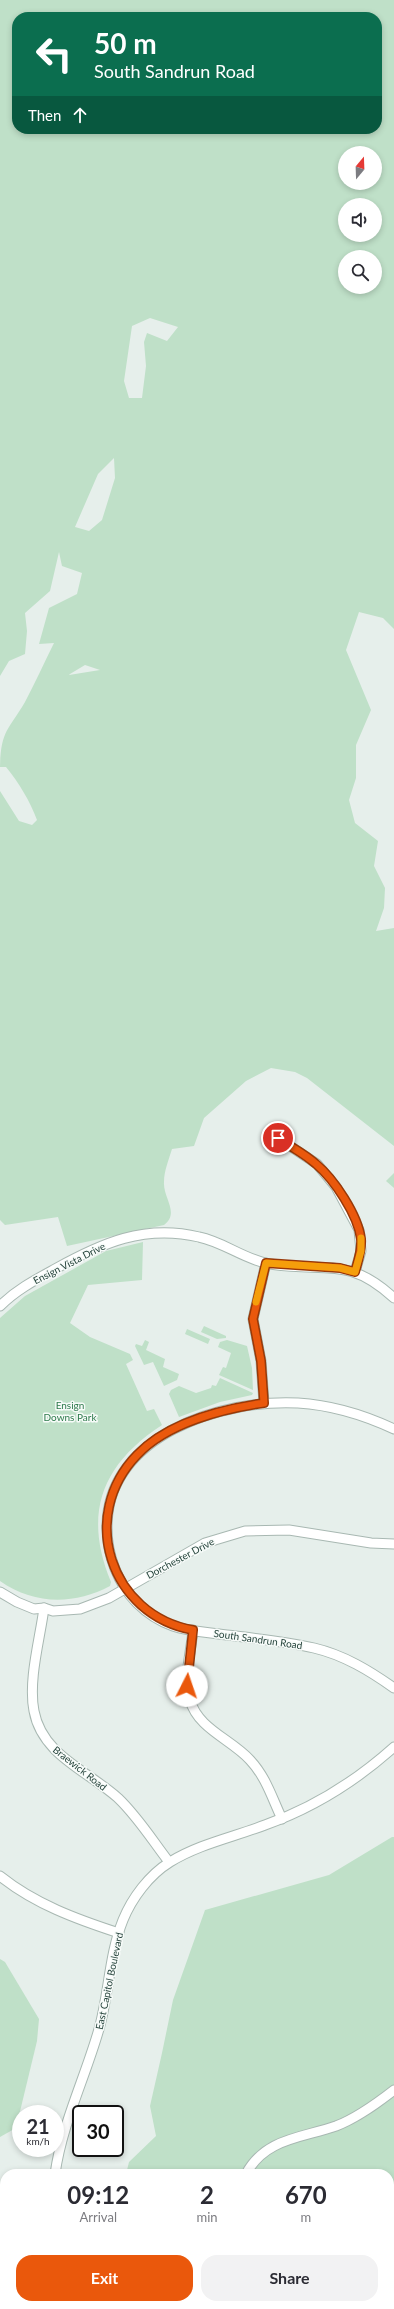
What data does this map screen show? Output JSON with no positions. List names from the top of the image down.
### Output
{
  "streets": {
    "street": [
      "Ensign Vista Drive",
      "Dorchester Drive",
      "South Sandrun Road",
      "Braewick Road",
      "East Capitol Boulevard"
    ]
  },
  "crossings": [
    ["Dorchester Drive", "South Sandrun Road"],
    ["Dorchester Drive", "Braewick Road"],
    ["Braewick Road", "East Capitol Boulevard"]
  ],
  "parks": ["Ensign Downs Park"],
  "north": "top",
  "page": {
    "turn": ["50 m", "South Sandrun Road"],
    "then": "Then",
    "speed": "21 km/h",
    "limit": "30",
    "eta": [
      "09:12",
      "Arrival",
      "2",
      "min",
      "670",
      "m"
    ],
    "buttons": ["Exit", "Share"]
  }
}
